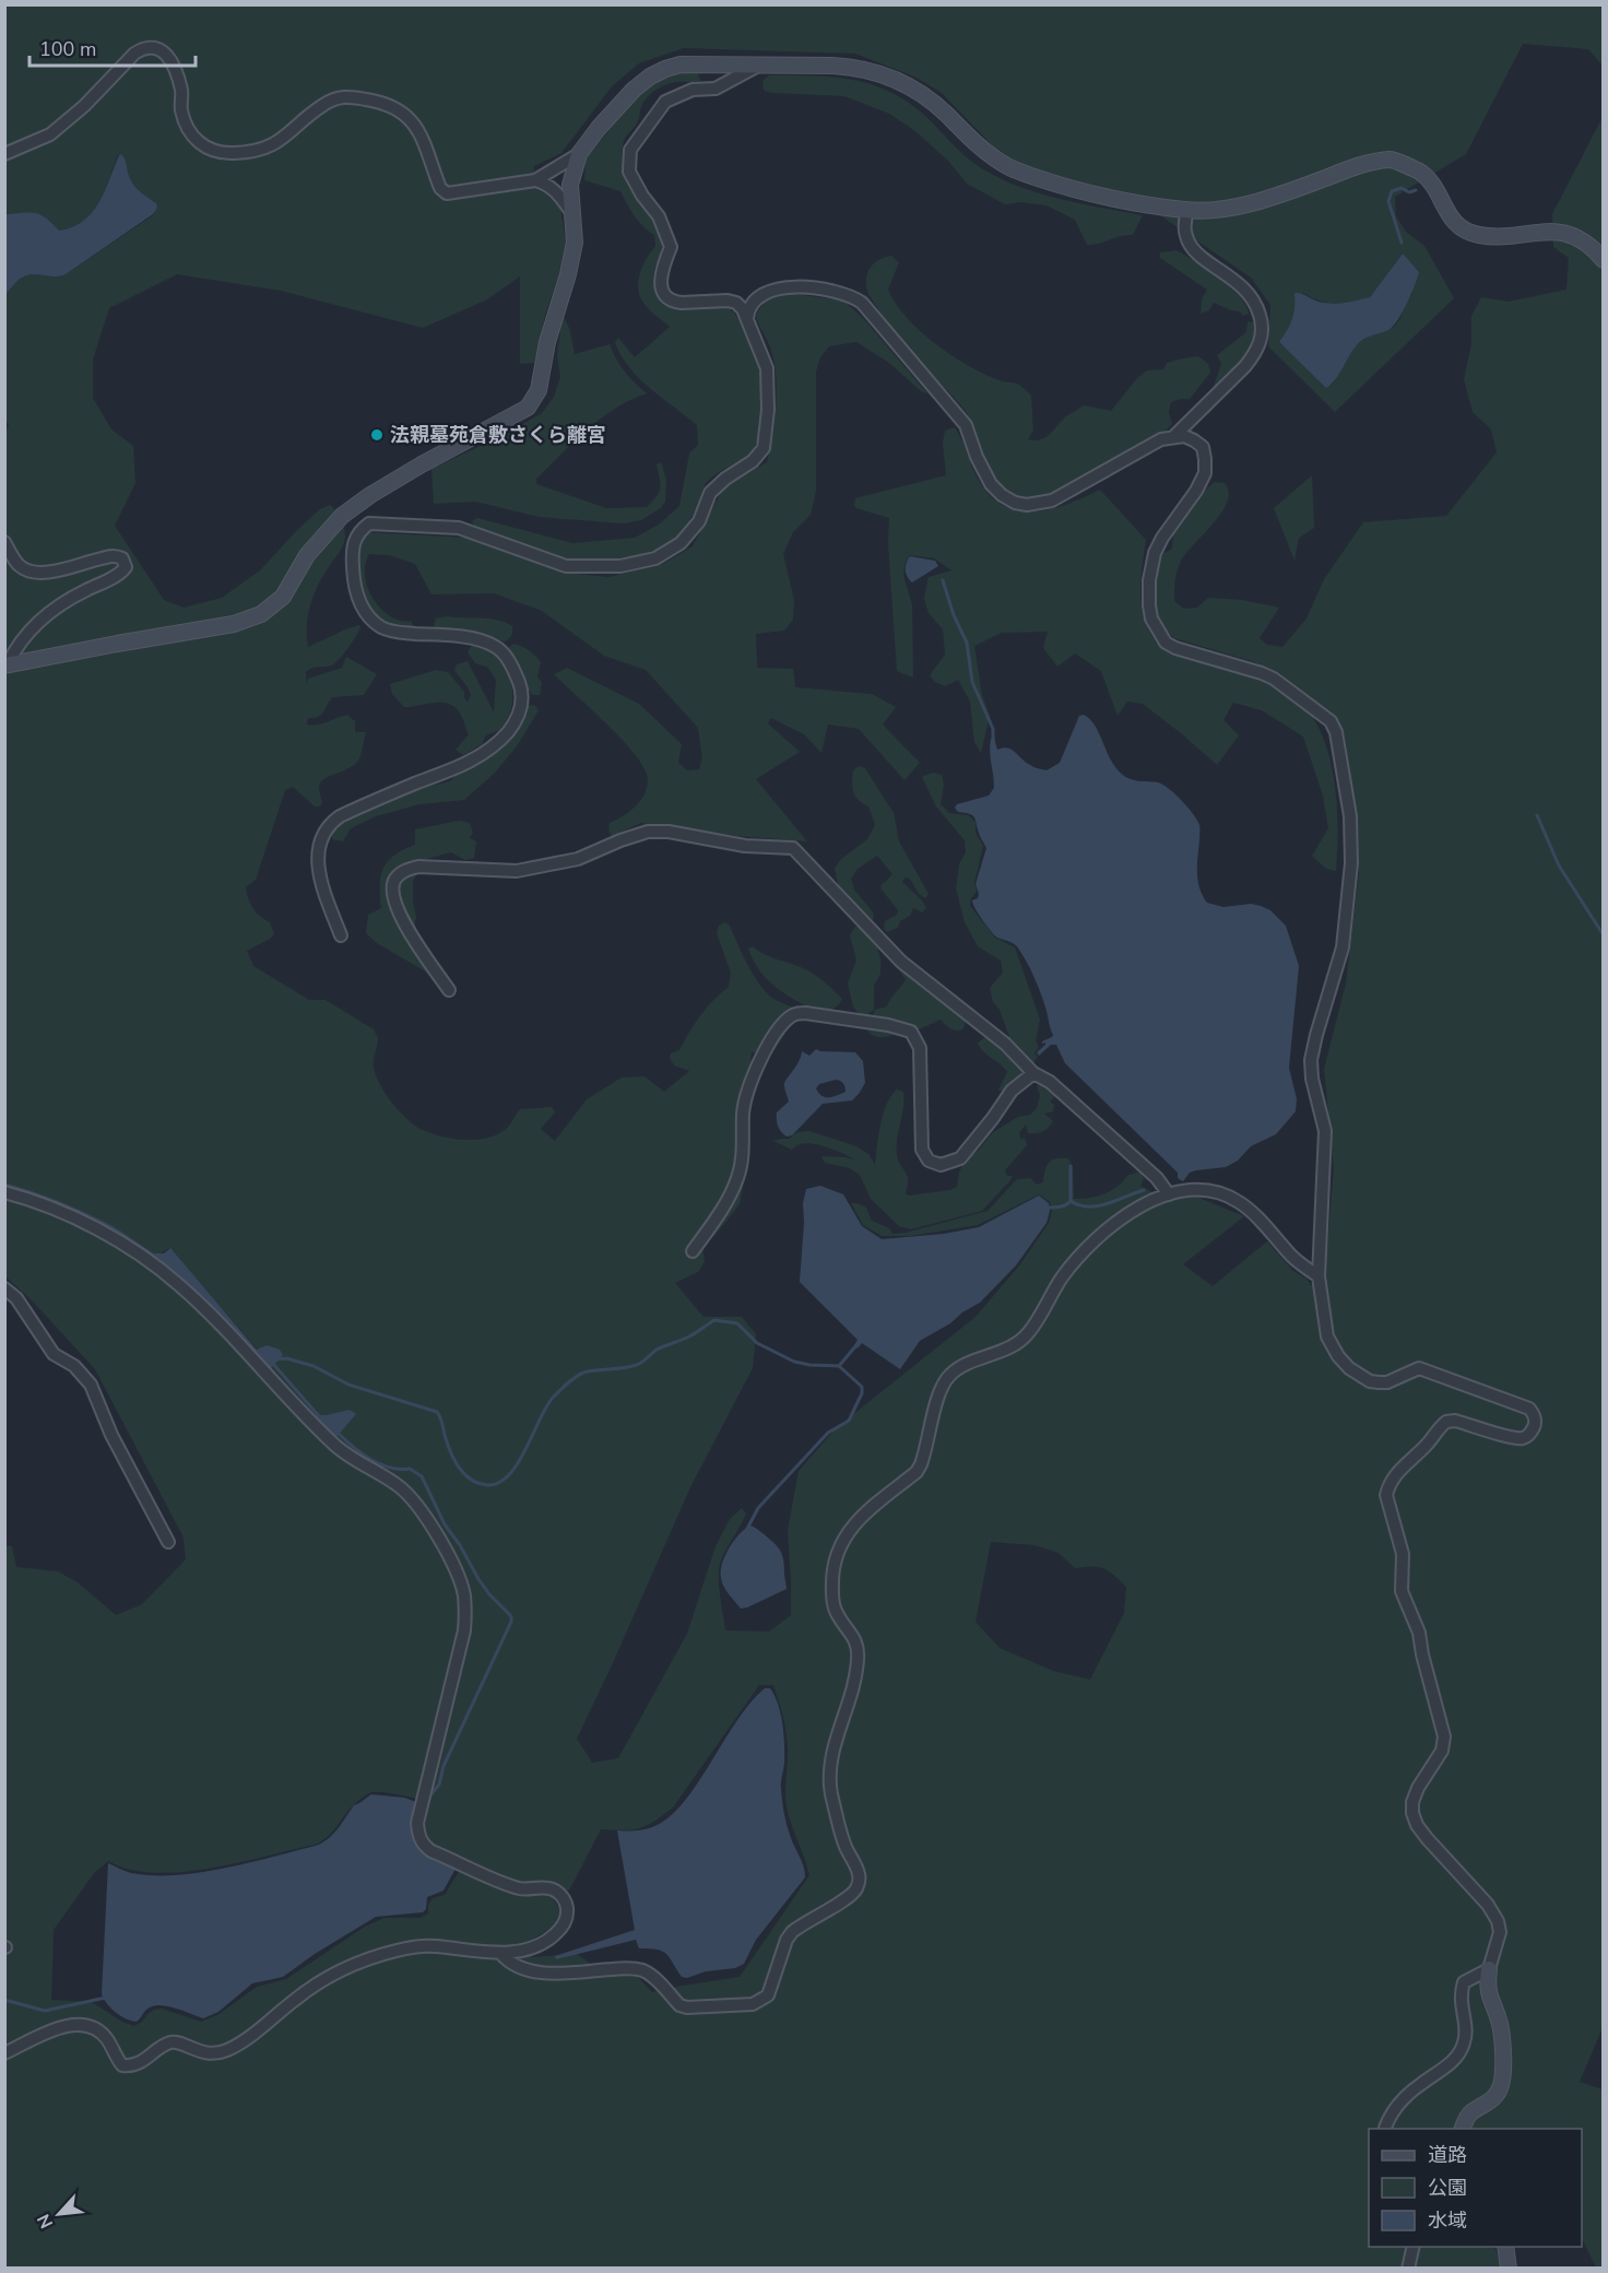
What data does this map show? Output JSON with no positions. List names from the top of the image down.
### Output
{
  "places": ["法親墓苑倉敷さくら離宮"],
  "legend": ["道路", "公園", "水域"],
  "scale_bar": "100 m",
  "north": "bottom left"
}
